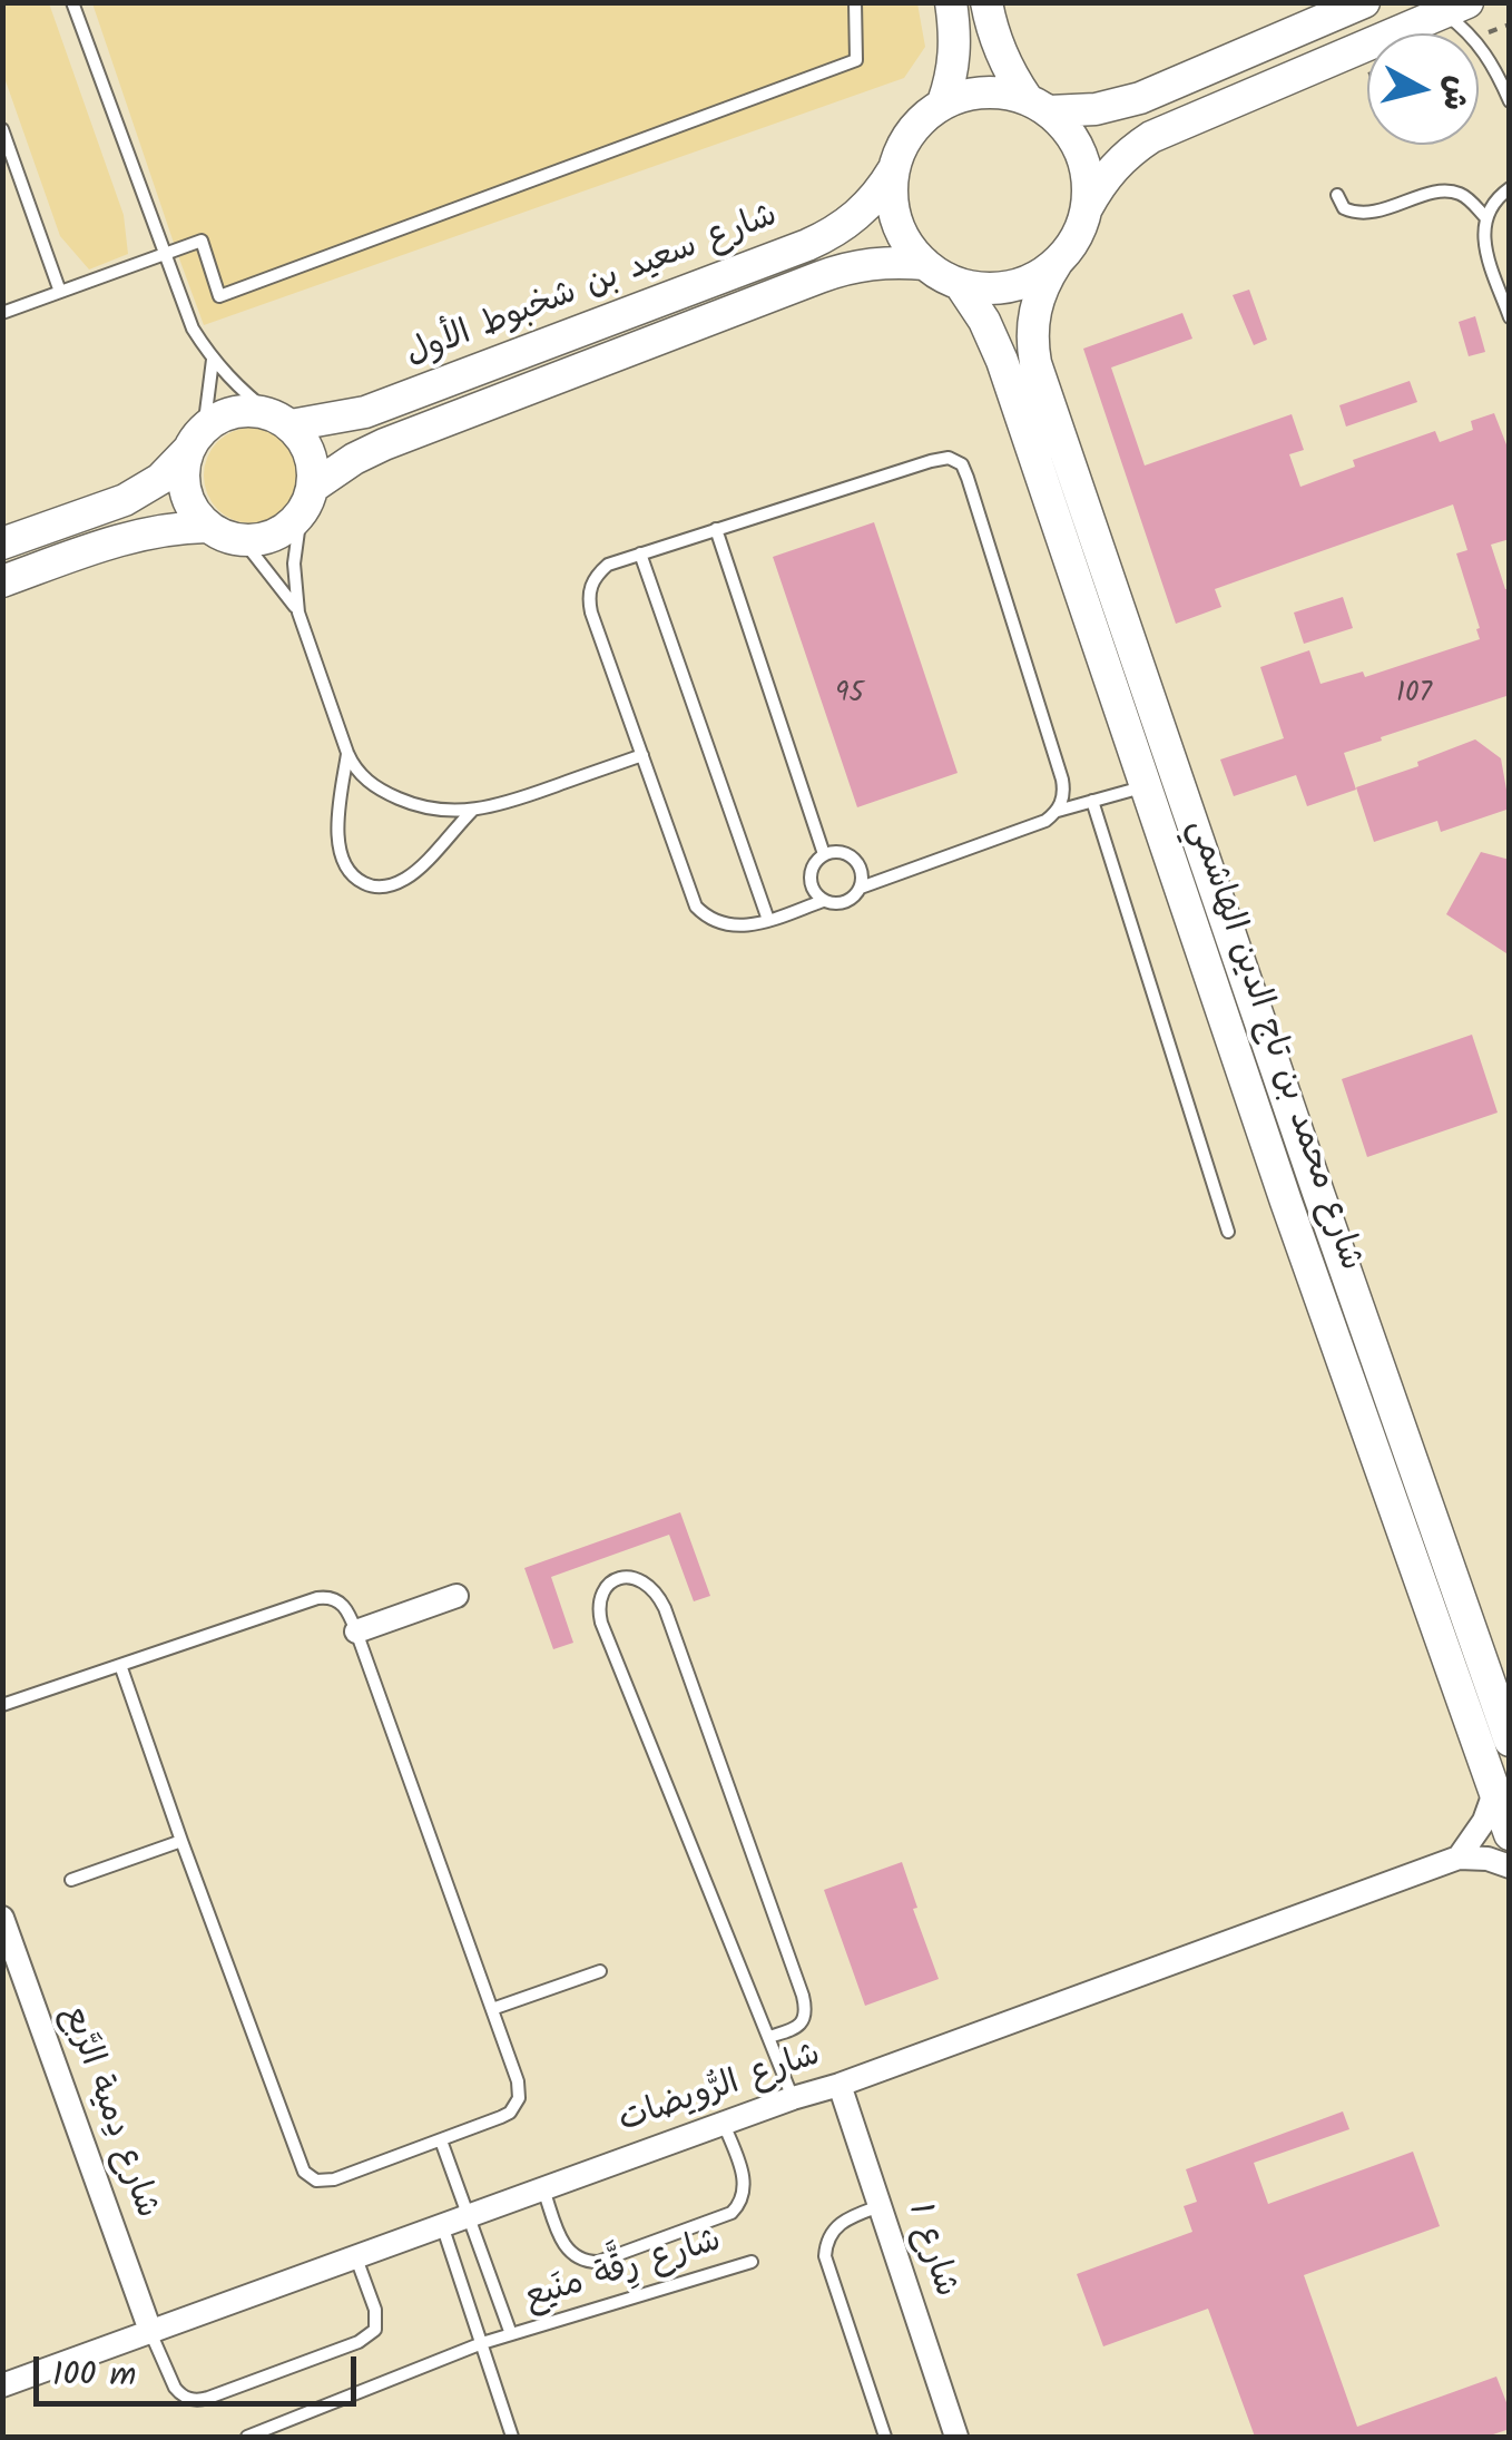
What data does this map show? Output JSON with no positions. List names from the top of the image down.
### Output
{
  "streets": {
    "main road": ["شارع سعيد بن شخبوط الأول", "شارع محمد بن تاج الدين الهاشمي"],
    "street": ["شارع الرُّويضات", "شارع دِمية الرَّبع", "شارع 1"],
    "lane": ["شارع رِقَّة منَيع"]
  },
  "crossings": [
    ["شارع سعيد بن شخبوط الأول", "شارع محمد بن تاج الدين الهاشمي"],
    ["شارع الرُّويضات", "شارع دِمية الرَّبع"],
    ["شارع الرُّويضات", "شارع 1"],
    ["شارع الرُّويضات", "شارع رِقَّة منَيع"]
  ],
  "house_numbers": ["95", "107"],
  "scale_bar": "100 m",
  "north": "right"
}
